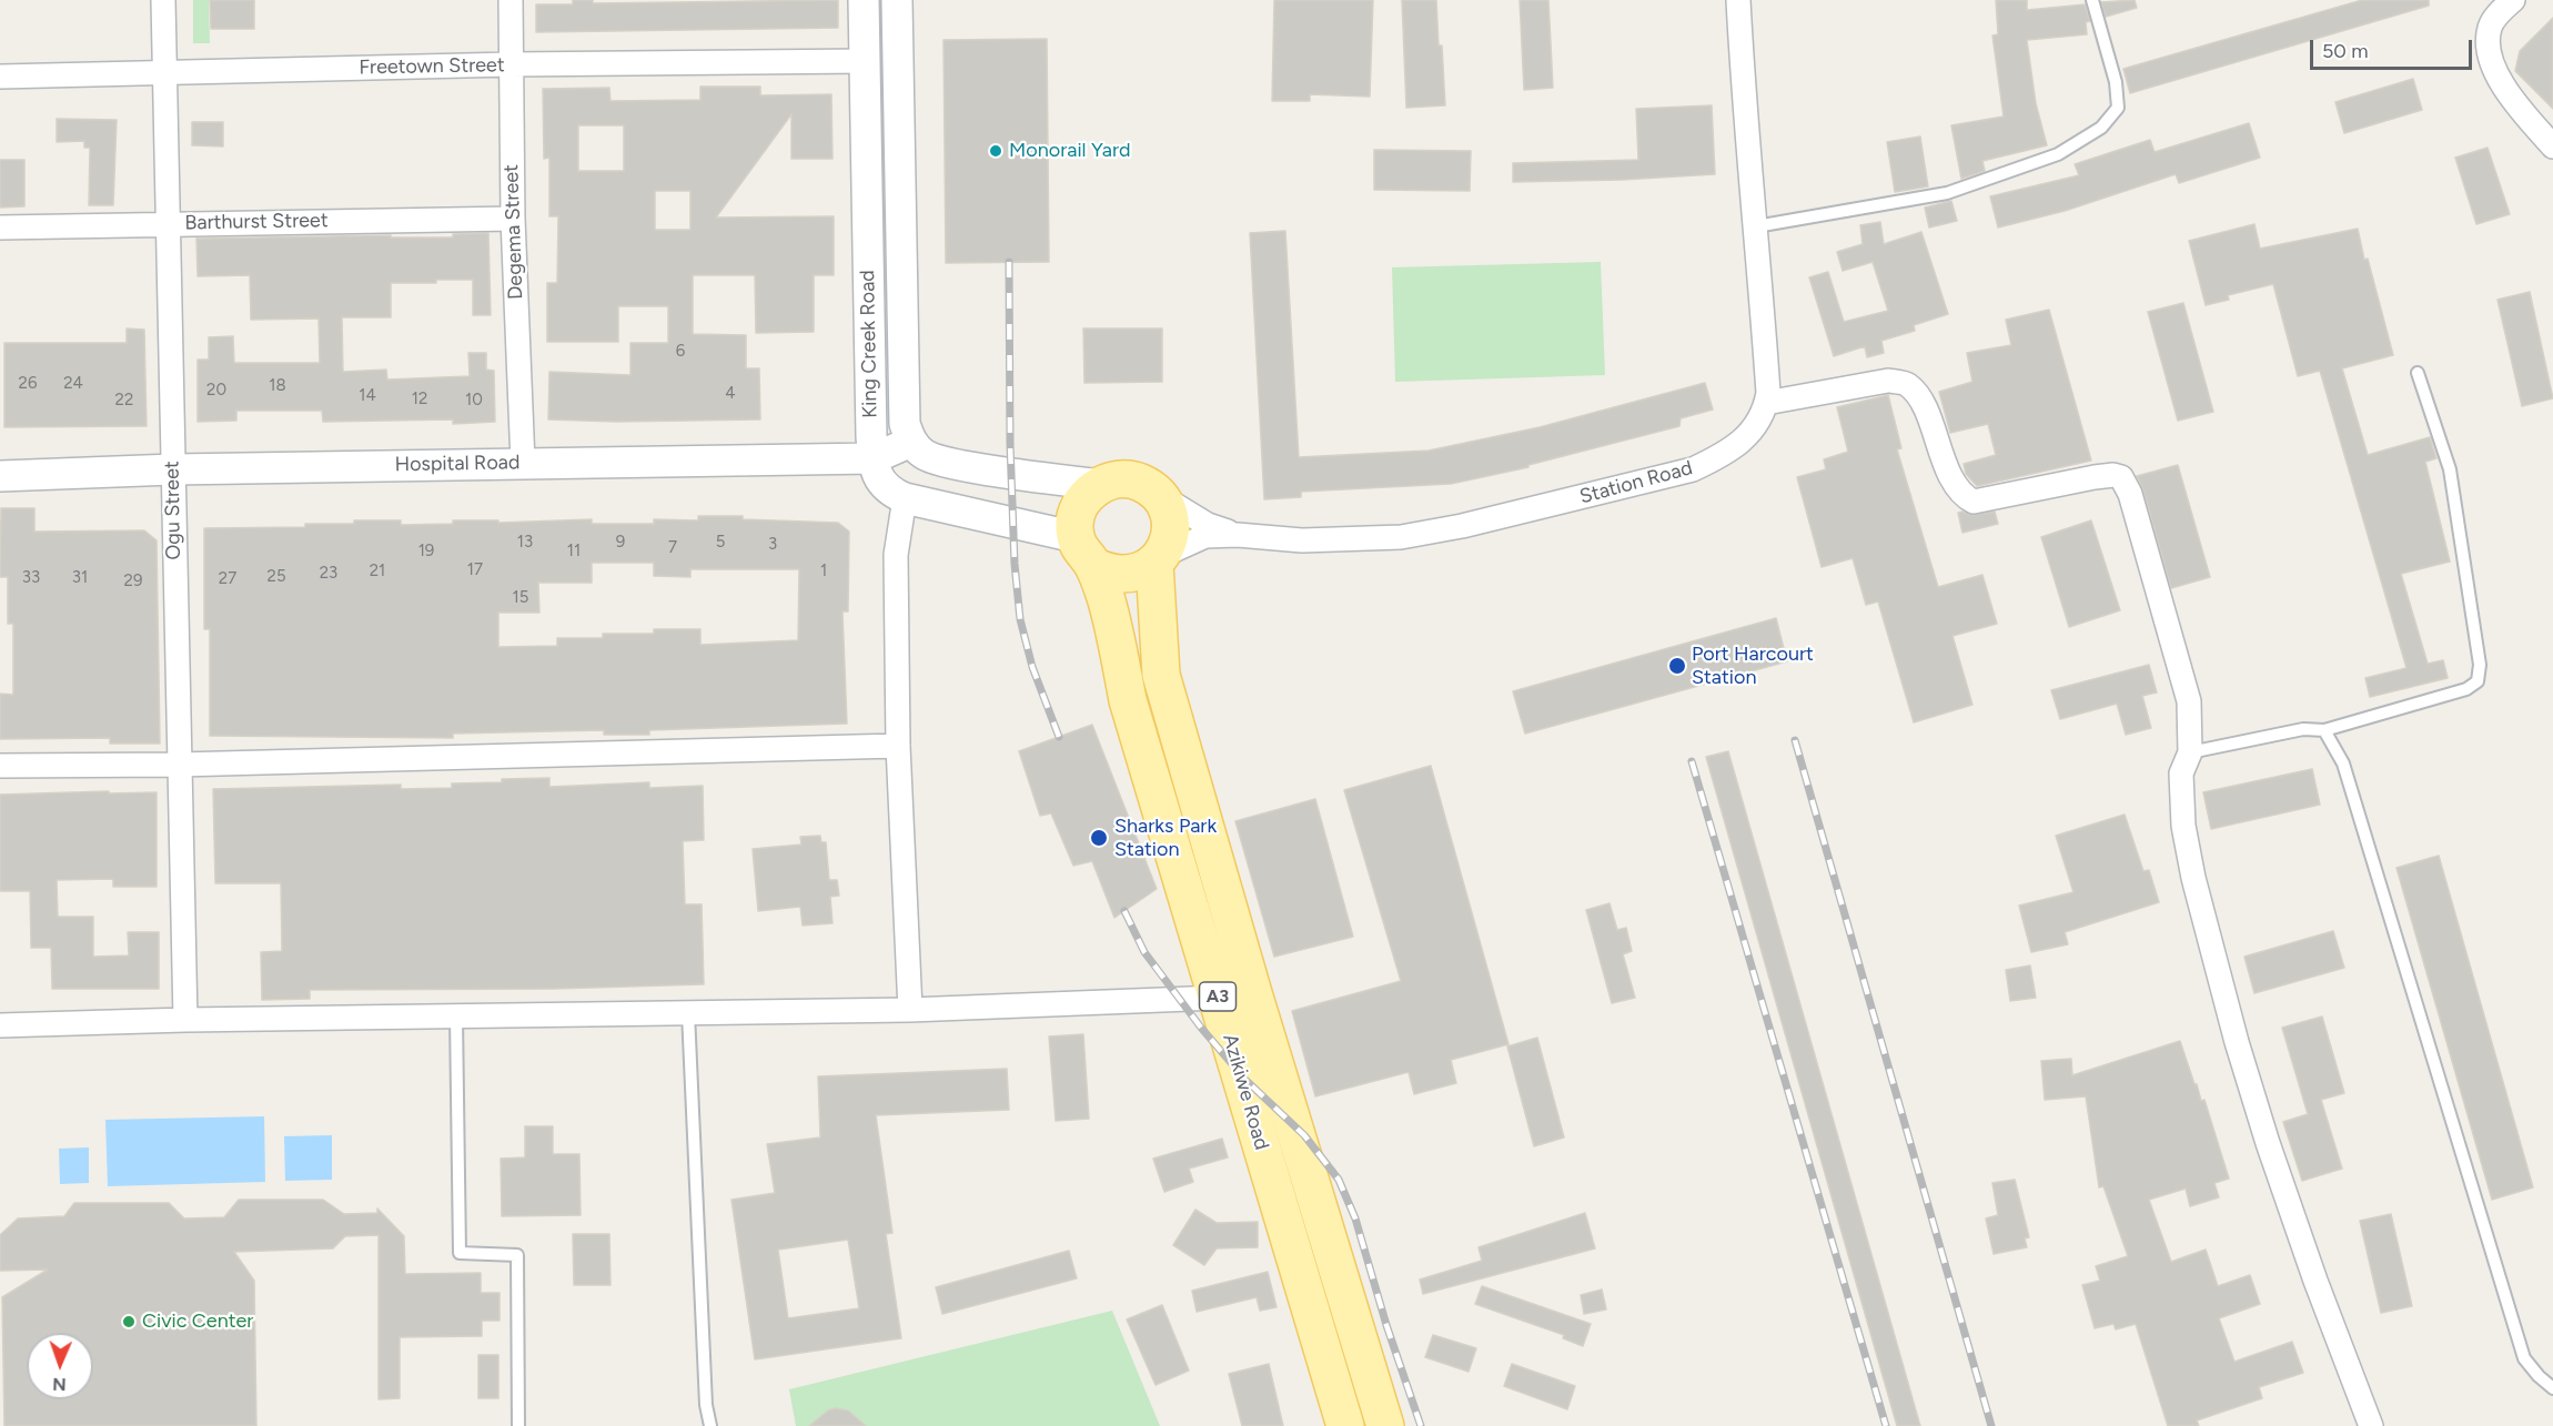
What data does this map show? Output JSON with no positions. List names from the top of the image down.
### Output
{
  "streets": {
    "main road": ["A3", "Azikiwe Road"],
    "street": [
      "Freetown Street",
      "Barthurst Street",
      "Degema Street",
      "King Creek Road",
      "Hospital Road",
      "Station Road",
      "Ogu Street"
    ]
  },
  "crossings": [
    ["Freetown Street", "Degema Street"],
    ["Freetown Street", "King Creek Road"],
    ["Freetown Street", "Ogu Street"],
    ["Barthurst Street", "Degema Street"],
    ["Barthurst Street", "Ogu Street"],
    ["Degema Street", "Hospital Road"],
    ["King Creek Road", "Hospital Road"],
    ["King Creek Road", "Station Road"],
    ["King Creek Road", "A3"],
    ["King Creek Road", "Azikiwe Road"],
    ["Hospital Road", "Ogu Street"],
    ["Station Road", "A3"],
    ["Station Road", "Azikiwe Road"],
    ["A3", "Azikiwe Road"]
  ],
  "places": [
    "Monorail Yard",
    "Port Harcourt Station",
    "Sharks Park Station",
    "Civic Center"
  ],
  "house_numbers": [
    "6",
    "26",
    "24",
    "18",
    "20",
    "4",
    "14",
    "12",
    "22",
    "10",
    "13",
    "9",
    "5",
    "3",
    "7",
    "19",
    "11",
    "17",
    "21",
    "1",
    "23",
    "25",
    "33",
    "31",
    "27",
    "29",
    "15"
  ],
  "scale_bar": "50 m",
  "north": "bottom"
}
